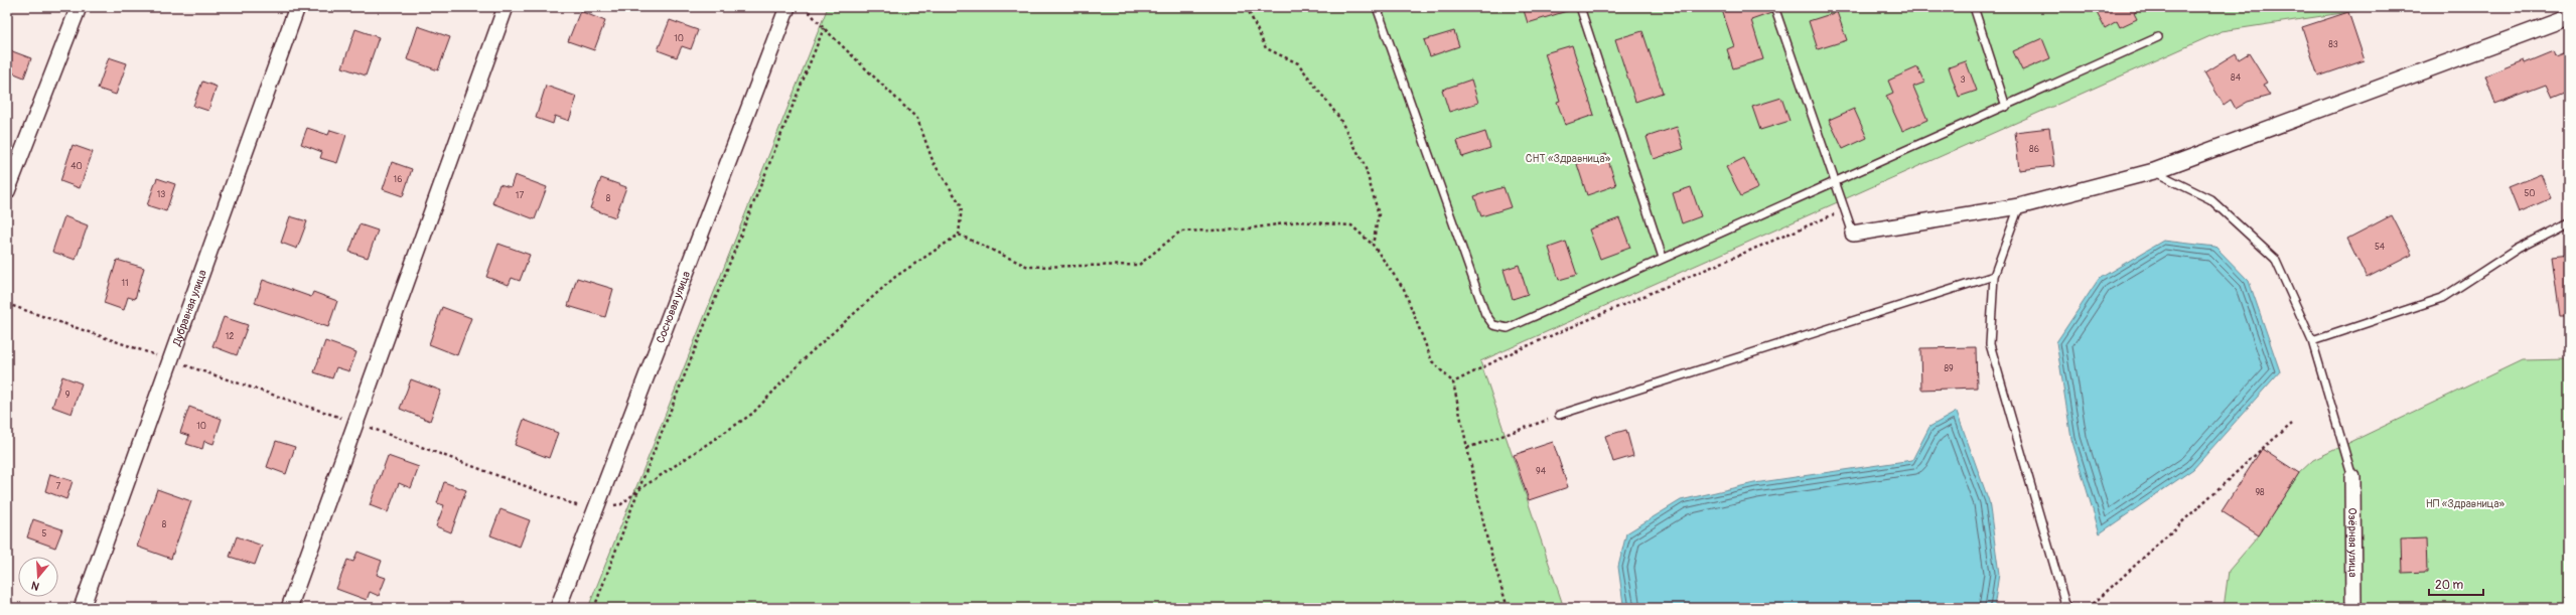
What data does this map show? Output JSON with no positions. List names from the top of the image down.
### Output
{
  "streets": {
    "street": ["Дубравная улица", "Сосновая улица", "Озёрная улица"]
  },
  "parks": ["СНТ «Здравница»", "НП «Здравница»"],
  "house_numbers": [
    "10",
    "83",
    "84",
    "3",
    "86",
    "40",
    "16",
    "50",
    "13",
    "17",
    "8",
    "54",
    "11",
    "12",
    "89",
    "9",
    "10",
    "94",
    "7",
    "98",
    "8",
    "5"
  ],
  "scale_bar": "20 m",
  "north": "bottom"
}
